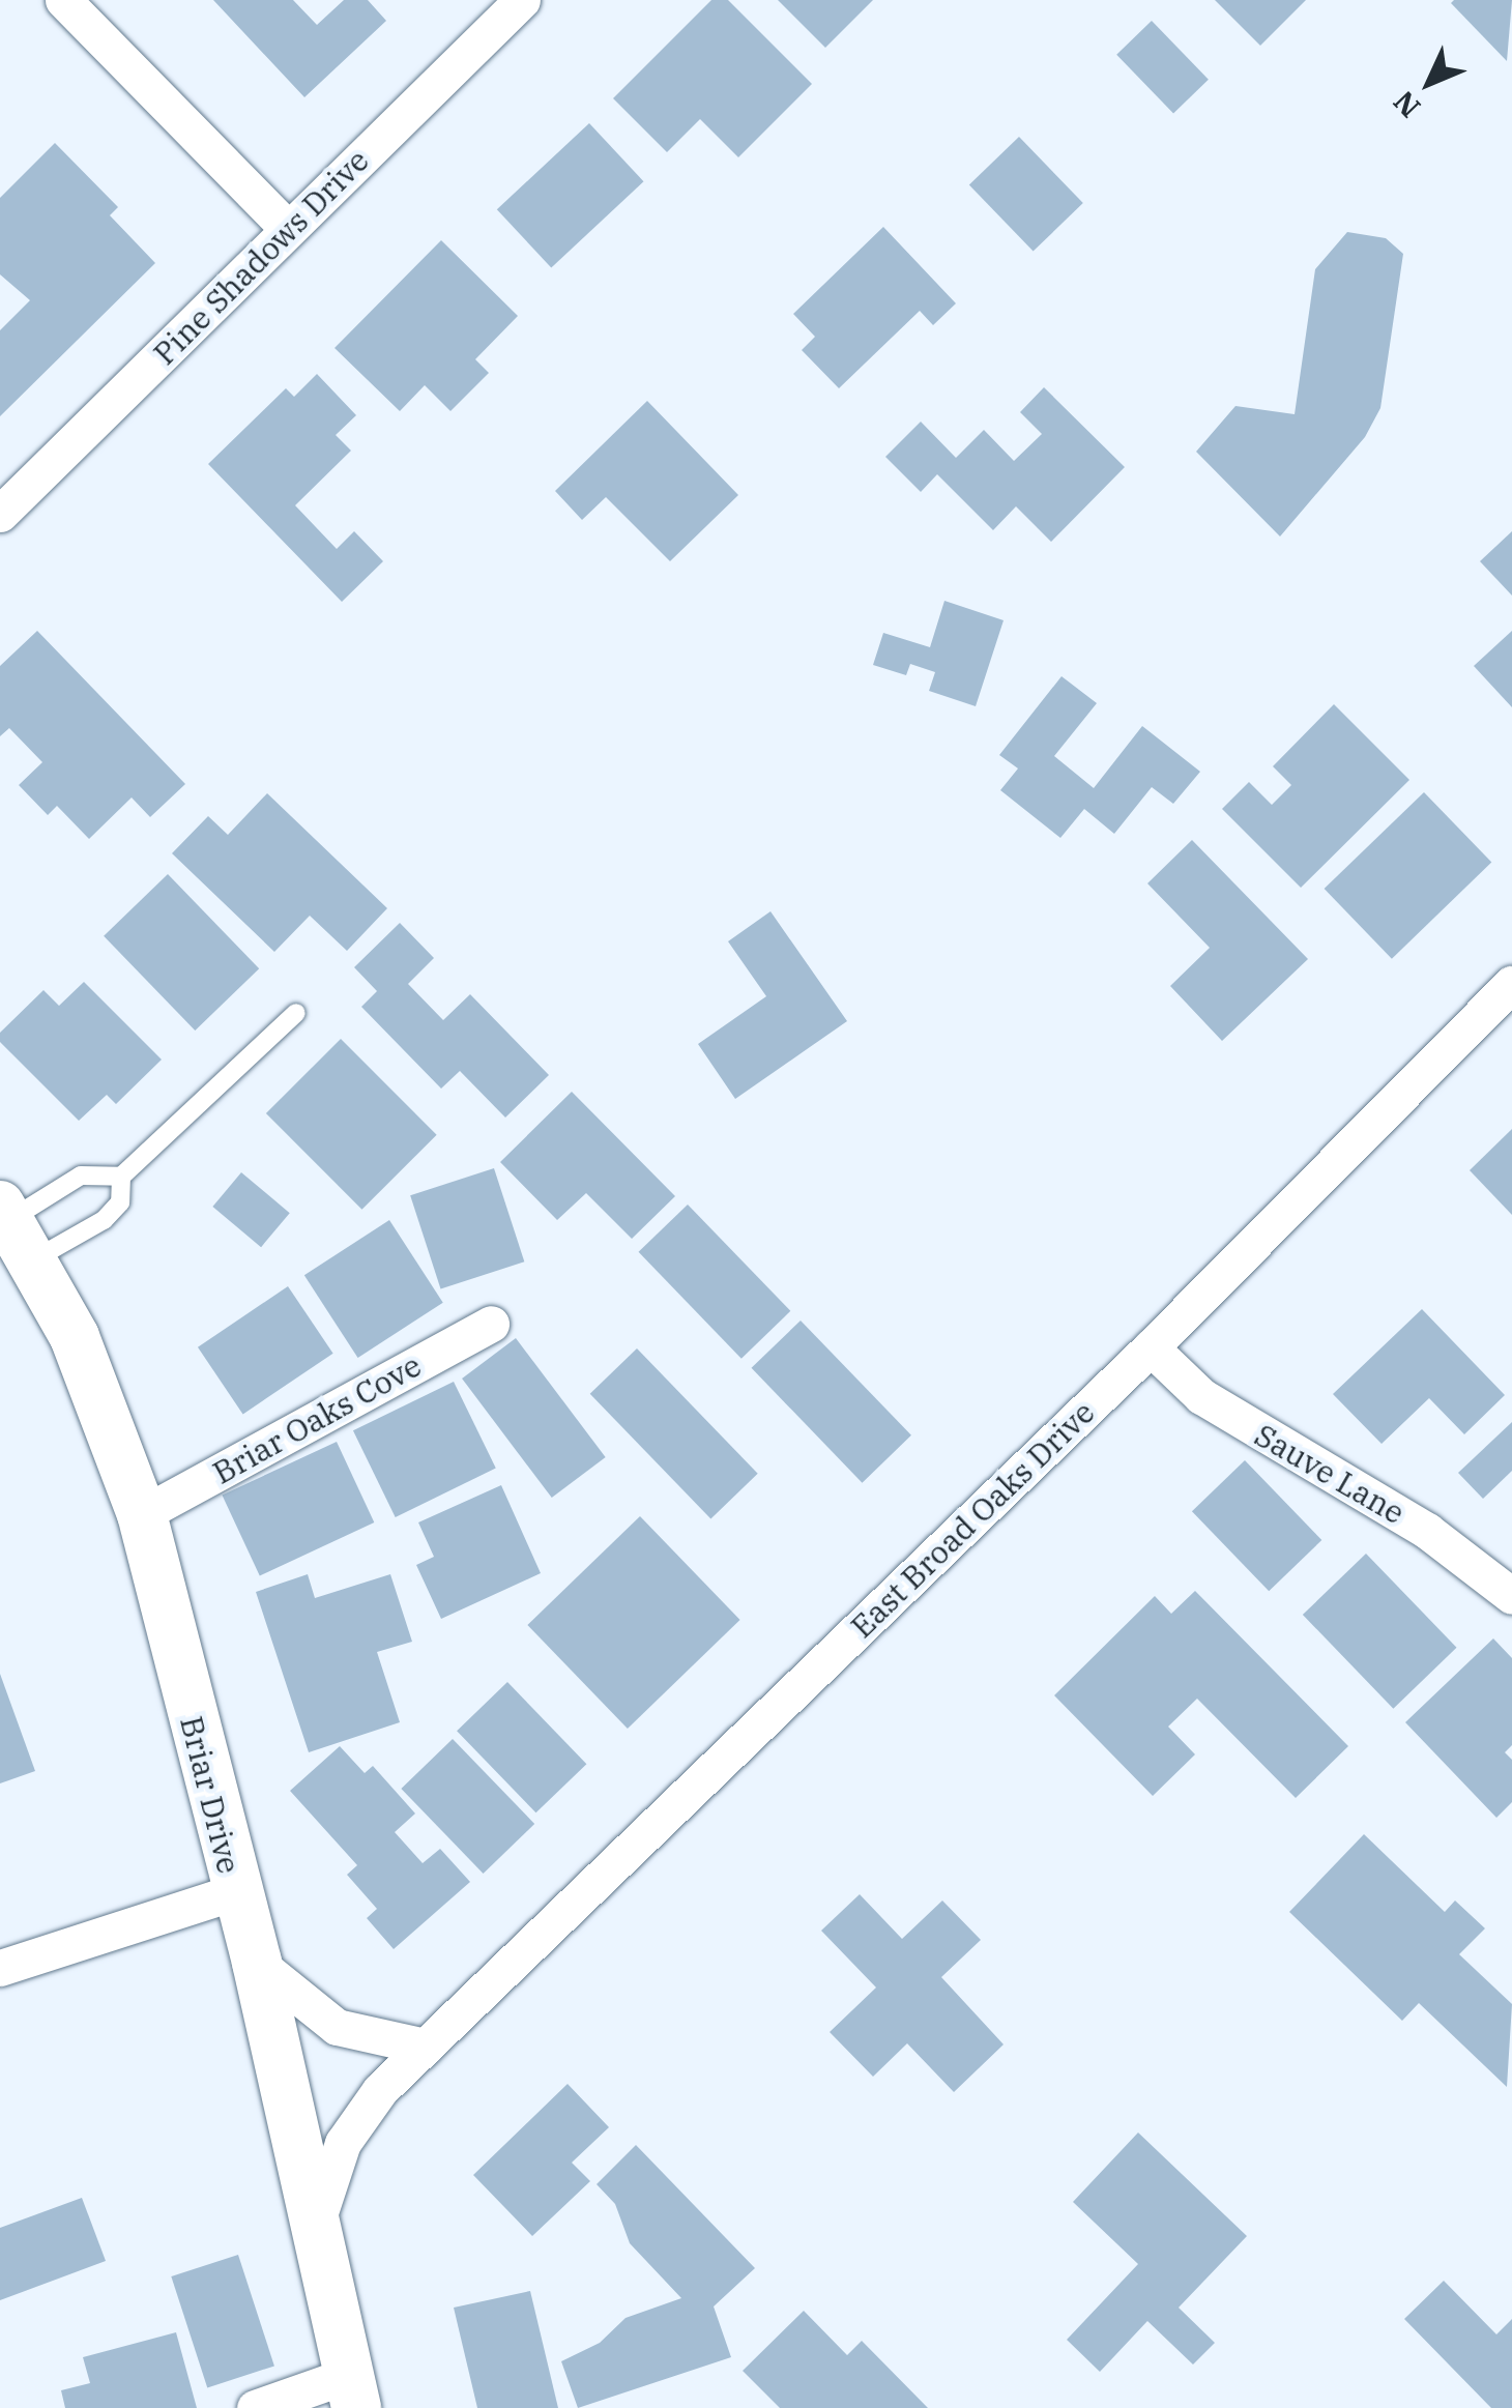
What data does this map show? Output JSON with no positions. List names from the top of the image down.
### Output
{
  "streets": {
    "street": [
      "Pine Shadows Drive",
      "Briar Oaks Cove",
      "Sauve Lane",
      "East Broad Oaks Drive",
      "Briar Drive"
    ]
  },
  "crossings": [
    ["Briar Oaks Cove", "Briar Drive"],
    ["Sauve Lane", "East Broad Oaks Drive"],
    ["East Broad Oaks Drive", "Briar Drive"]
  ],
  "north": "bottom left"
}
